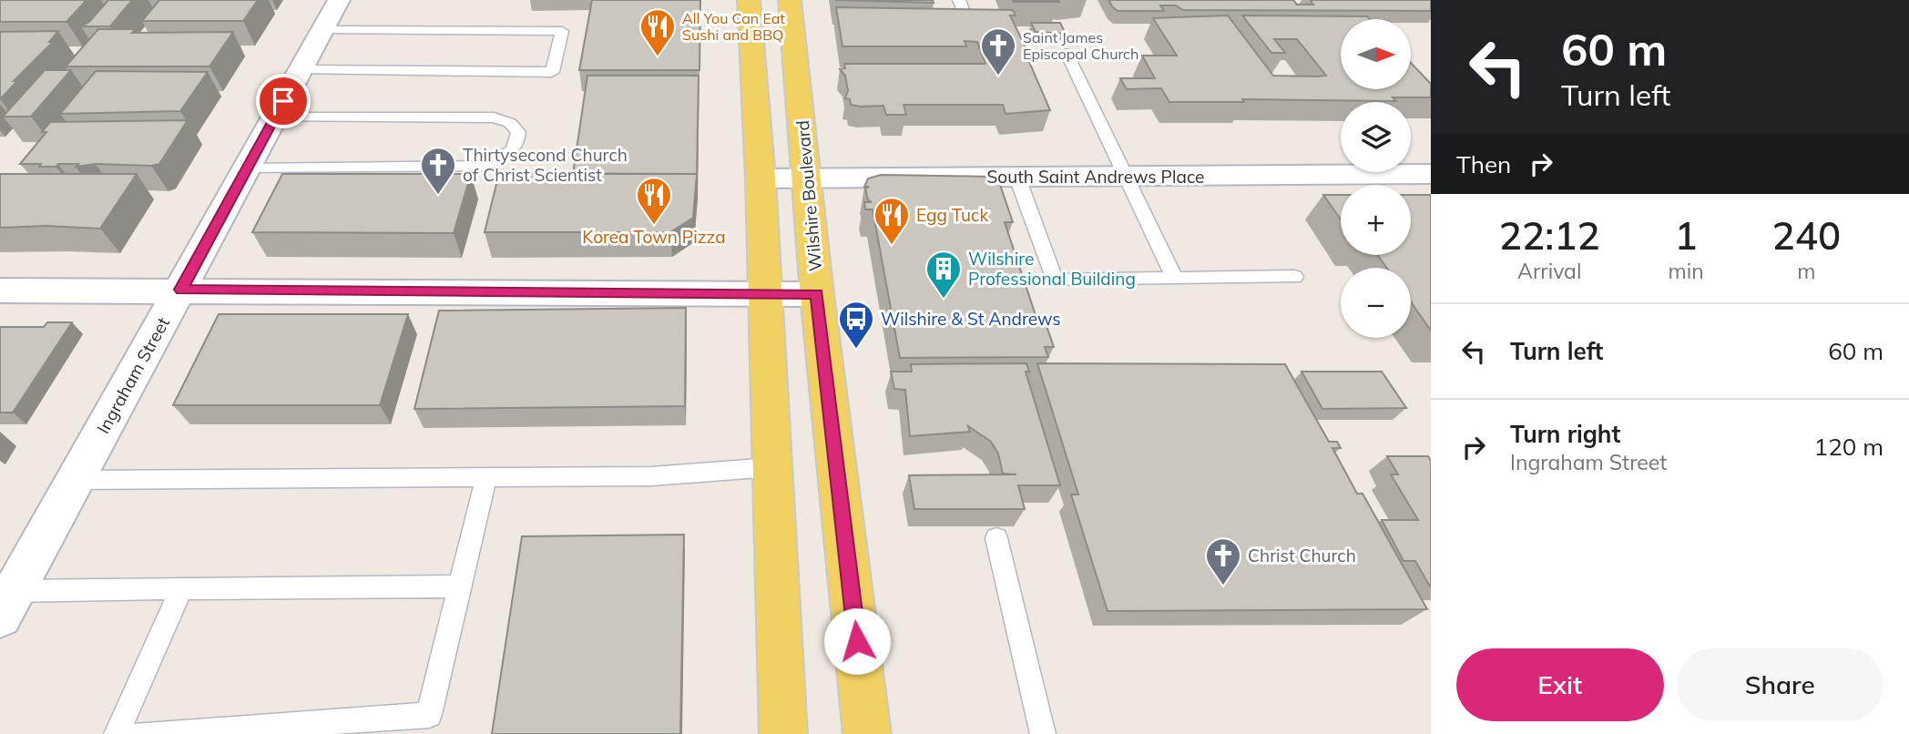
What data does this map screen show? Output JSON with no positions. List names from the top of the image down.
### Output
{
  "streets": {
    "main road": ["Wilshire Boulevard"],
    "street": ["South Saint Andrews Place", "Ingraham Street"]
  },
  "crossings": [
    ["South Saint Andrews Place", "Wilshire Boulevard"]
  ],
  "places": {
    "restaurant": ["All You Can Eat Sushi and BBQ", "Korea Town Pizza", "Egg Tuck"],
    "church": ["Saint James Episcopal Church", "Thirtysecond Church of Christ Scientist", "Christ Church"],
    "building": ["Wilshire Professional Building"],
    "bus stop": ["Wilshire & St Andrews"]
  },
  "north": "right",
  "page": {
    "turn": ["60 m", "Turn left"],
    "map_buttons": ["+", "−"],
    "then": "Then",
    "eta": [
      "22:12",
      "Arrival",
      "1",
      "min",
      "240",
      "m"
    ],
    "list": [
      {
        "name": "Turn left",
        "value": "60 m"
      },
      {
        "name": "Turn right",
        "note": "Ingraham Street",
        "value": "120 m"
      }
    ],
    "buttons": ["Exit", "Share"]
  }
}
